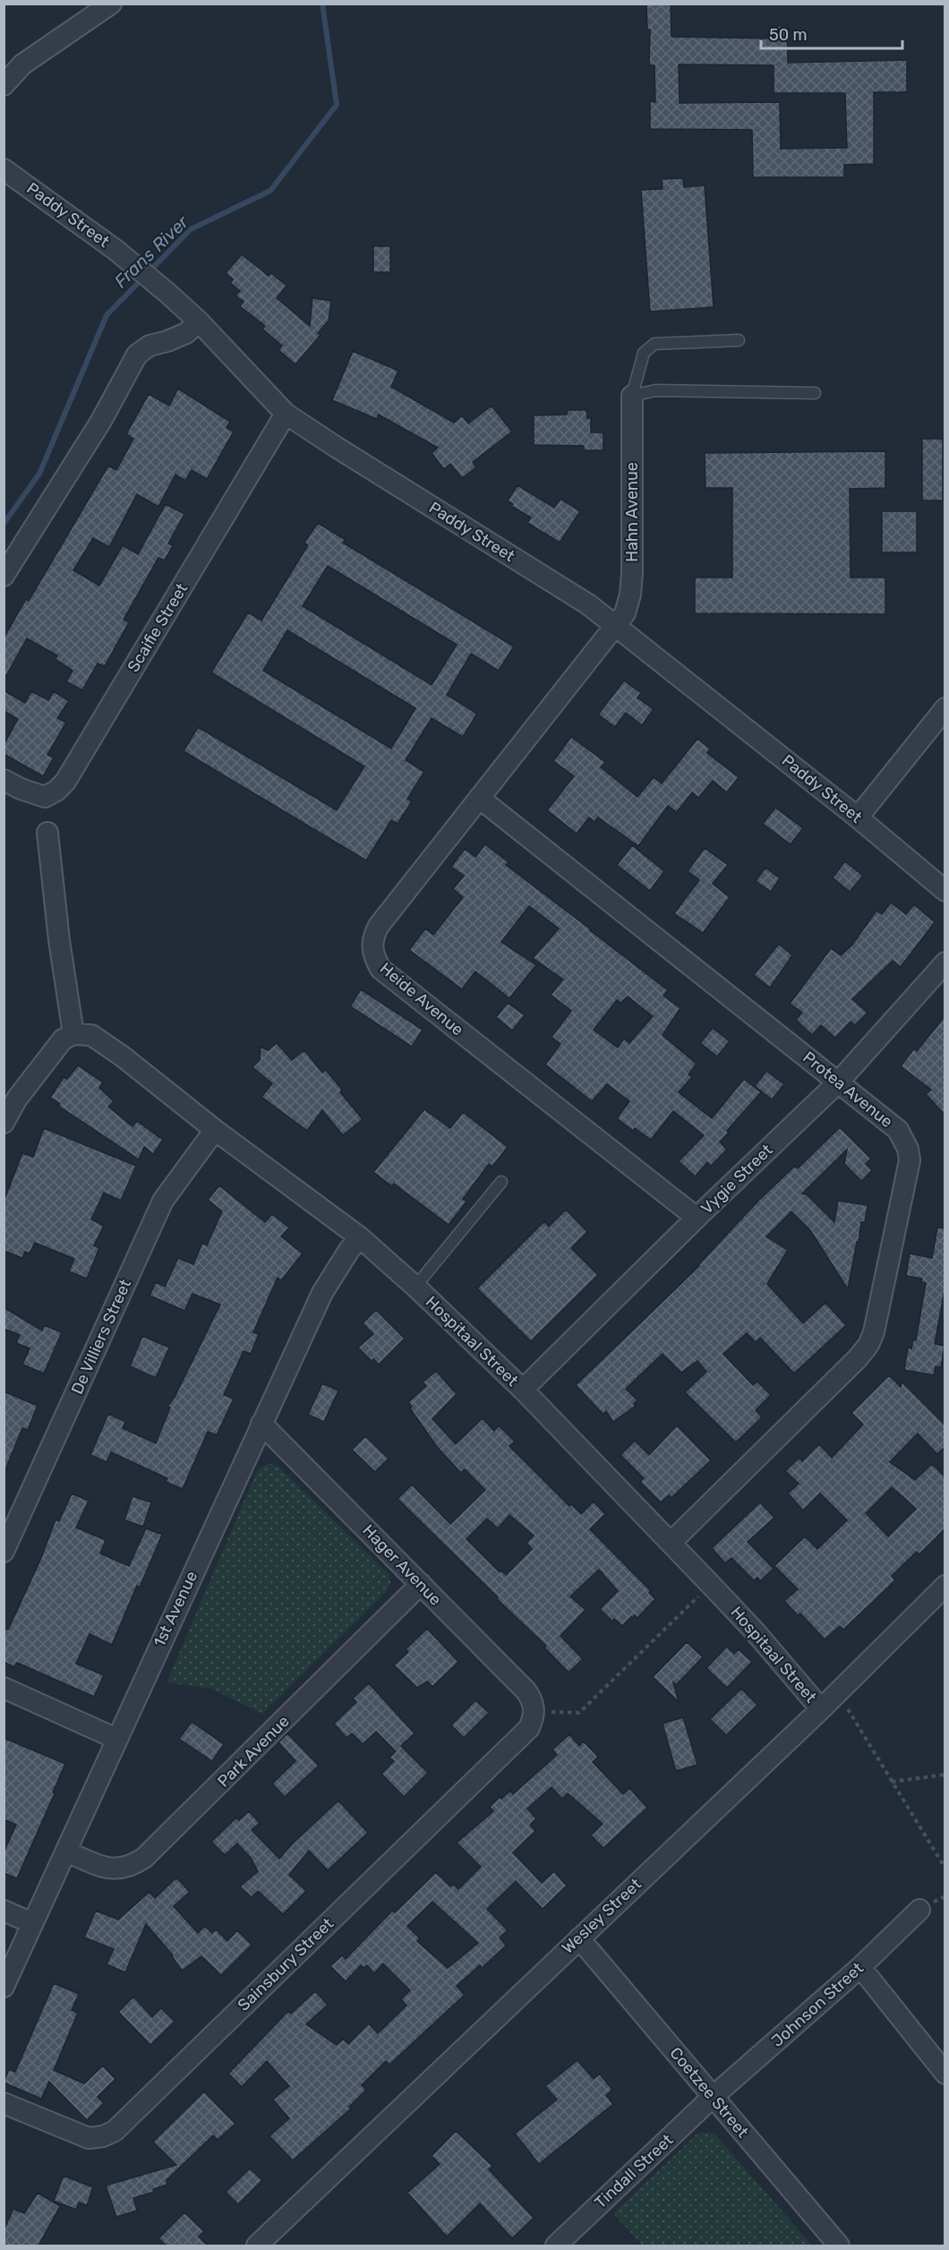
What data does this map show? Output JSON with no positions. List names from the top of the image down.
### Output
{
  "streets": {
    "street": [
      "Paddy Street",
      "Hahn Avenue",
      "Scaifie Street",
      "Heide Avenue",
      "Protea Avenue",
      "Vygie Street",
      "De Villiers Street",
      "Hospitaal Street",
      "Hager Avenue",
      "1st Avenue",
      "Park Avenue",
      "Wesley Street",
      "Sainsbury Street",
      "Johnson Street",
      "Coetzee Street",
      "Tindall Street"
    ]
  },
  "crossings": [
    ["Paddy Street", "Hahn Avenue"],
    ["Paddy Street", "Scaifie Street"],
    ["Paddy Street", "Heide Avenue"],
    ["Hahn Avenue", "Heide Avenue"],
    ["Heide Avenue", "Protea Avenue"],
    ["Heide Avenue", "Vygie Street"],
    ["Protea Avenue", "Vygie Street"],
    ["Protea Avenue", "Hospitaal Street"],
    ["Vygie Street", "Hospitaal Street"],
    ["De Villiers Street", "Hospitaal Street"],
    ["Hospitaal Street", "1st Avenue"],
    ["Hospitaal Street", "Wesley Street"],
    ["Hager Avenue", "1st Avenue"],
    ["Hager Avenue", "Park Avenue"],
    ["Hager Avenue", "Sainsbury Street"],
    ["1st Avenue", "Park Avenue"],
    ["Wesley Street", "Coetzee Street"],
    ["Johnson Street", "Coetzee Street"],
    ["Johnson Street", "Tindall Street"],
    ["Coetzee Street", "Tindall Street"]
  ],
  "water": ["Frans River"],
  "scale_bar": "50 m"
}
